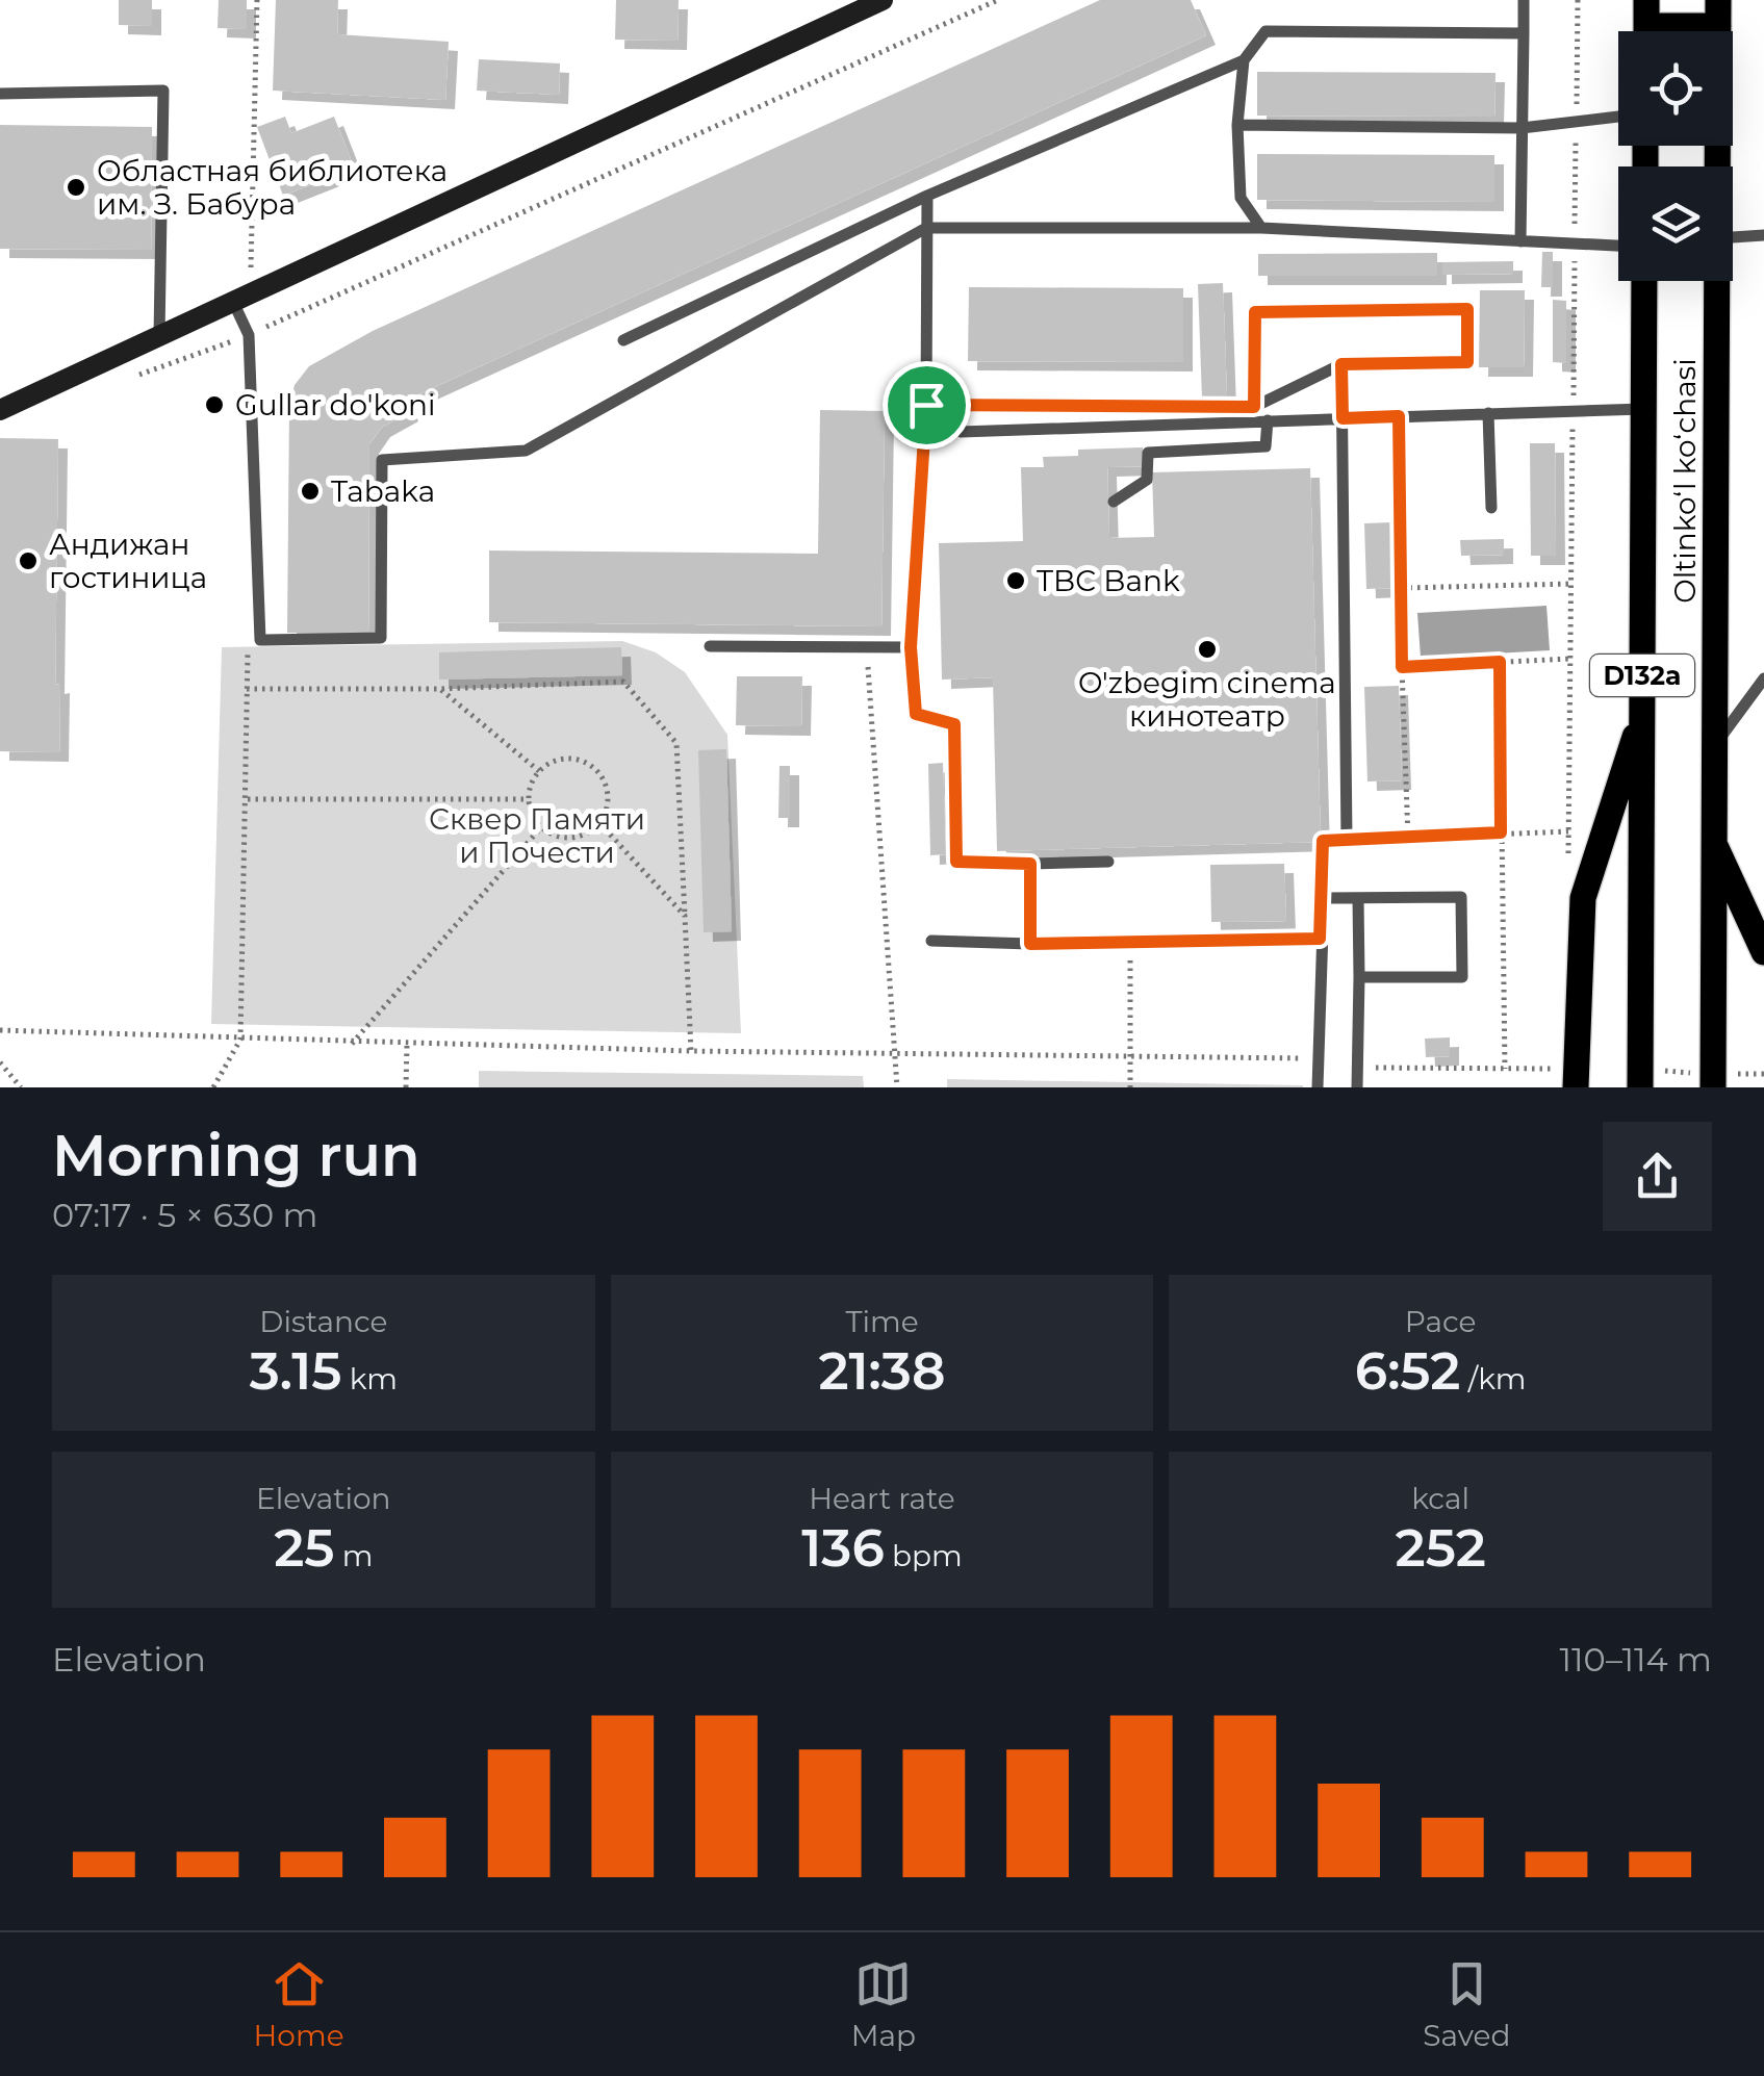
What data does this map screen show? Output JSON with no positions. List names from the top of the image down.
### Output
{
  "streets": {
    "main road": ["Oltinkoʻl koʻchasi", "D132a"]
  },
  "parks": ["Сквер Памяти и Почести"],
  "places": [
    "Областная библиотека им. З. Бабура",
    "Gullar do'koni",
    "Tabaka",
    "Андижан гостиница",
    "TBC Bank",
    "O'zbegim cinema кинотеатр"
  ],
  "page": {
    "heading": ["Morning run", "07:17 · 5 × 630 m"],
    "stats": [
      ["Distance", "3.15 km"],
      ["Time", "21:38"],
      ["Pace", "6:52 /km"],
      ["Elevation", "25 m"],
      ["Heart rate", "136 bpm"],
      ["kcal", "252"]
    ],
    "chart": ["Elevation", "110–114 m"],
    "tabs": ["Home", "Map", "Saved"]
  }
}
